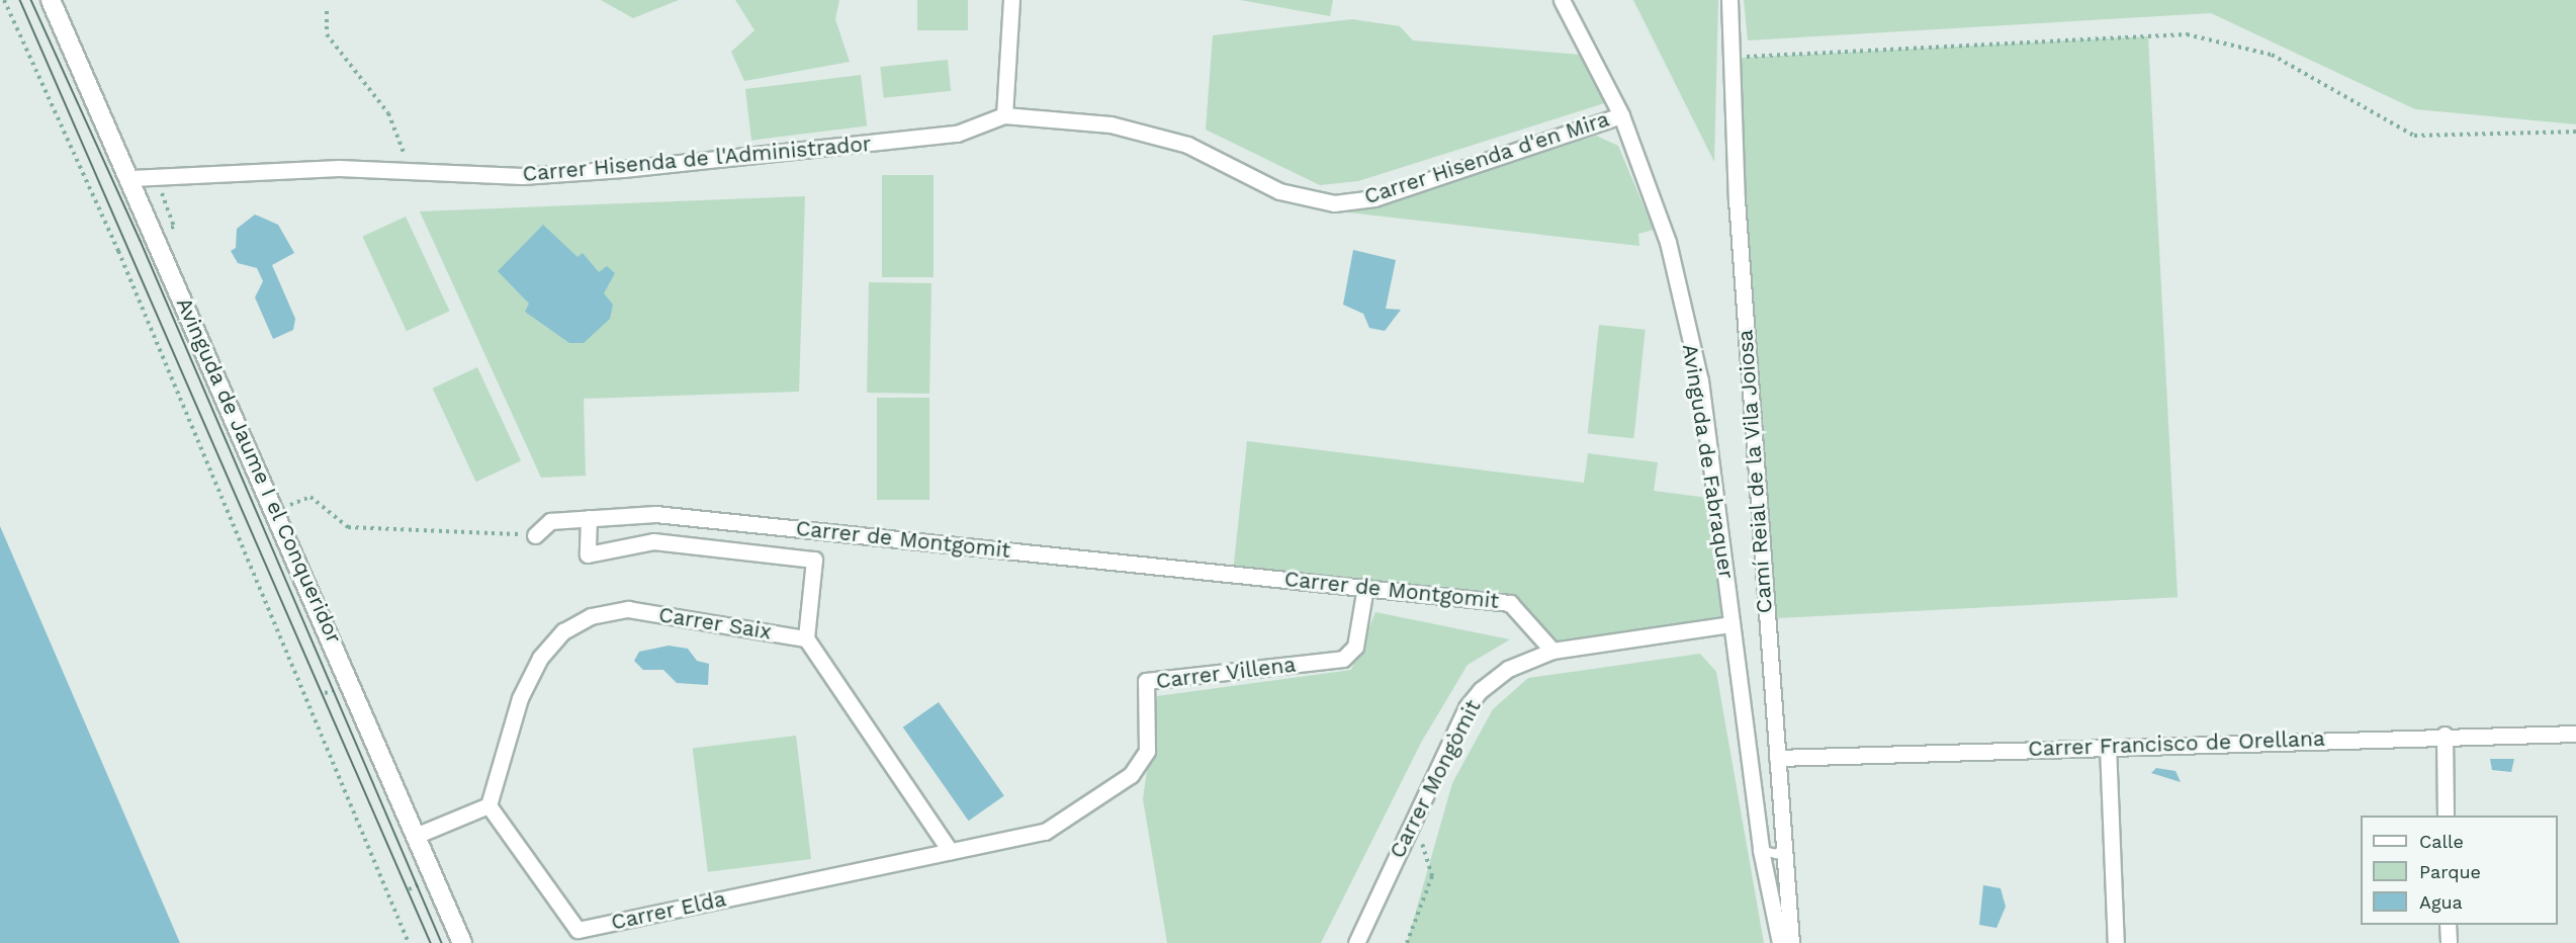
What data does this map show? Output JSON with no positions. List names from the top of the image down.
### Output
{
  "streets": {
    "street": [
      "Carrer Hisenda d'en Mira",
      "Carrer Hisenda de l'Administrador",
      "Avinguda de Fabraquer",
      "Avinguda de Jaume I el Conqueridor",
      "Camí Reial de la Vila Joiosa",
      "Carrer de Montgomit",
      "Carrer Saix",
      "Carrer Villena",
      "Carrer Francisco de Orellana",
      "Carrer Mongòmit",
      "Carrer Elda"
    ]
  },
  "crossings": [
    ["Carrer Hisenda d'en Mira", "Carrer Hisenda de l'Administrador"],
    ["Carrer Hisenda d'en Mira", "Avinguda de Fabraquer"],
    ["Carrer Hisenda de l'Administrador", "Avinguda de Jaume I el Conqueridor"],
    ["Avinguda de Fabraquer", "Carrer Mongòmit"],
    ["Camí Reial de la Vila Joiosa", "Carrer Francisco de Orellana"],
    ["Carrer de Montgomit", "Carrer Villena"],
    ["Carrer de Montgomit", "Carrer Mongòmit"],
    ["Carrer Saix", "Carrer Elda"],
    ["Carrer Villena", "Carrer Elda"]
  ],
  "legend": ["Calle", "Parque", "Agua"]
}
